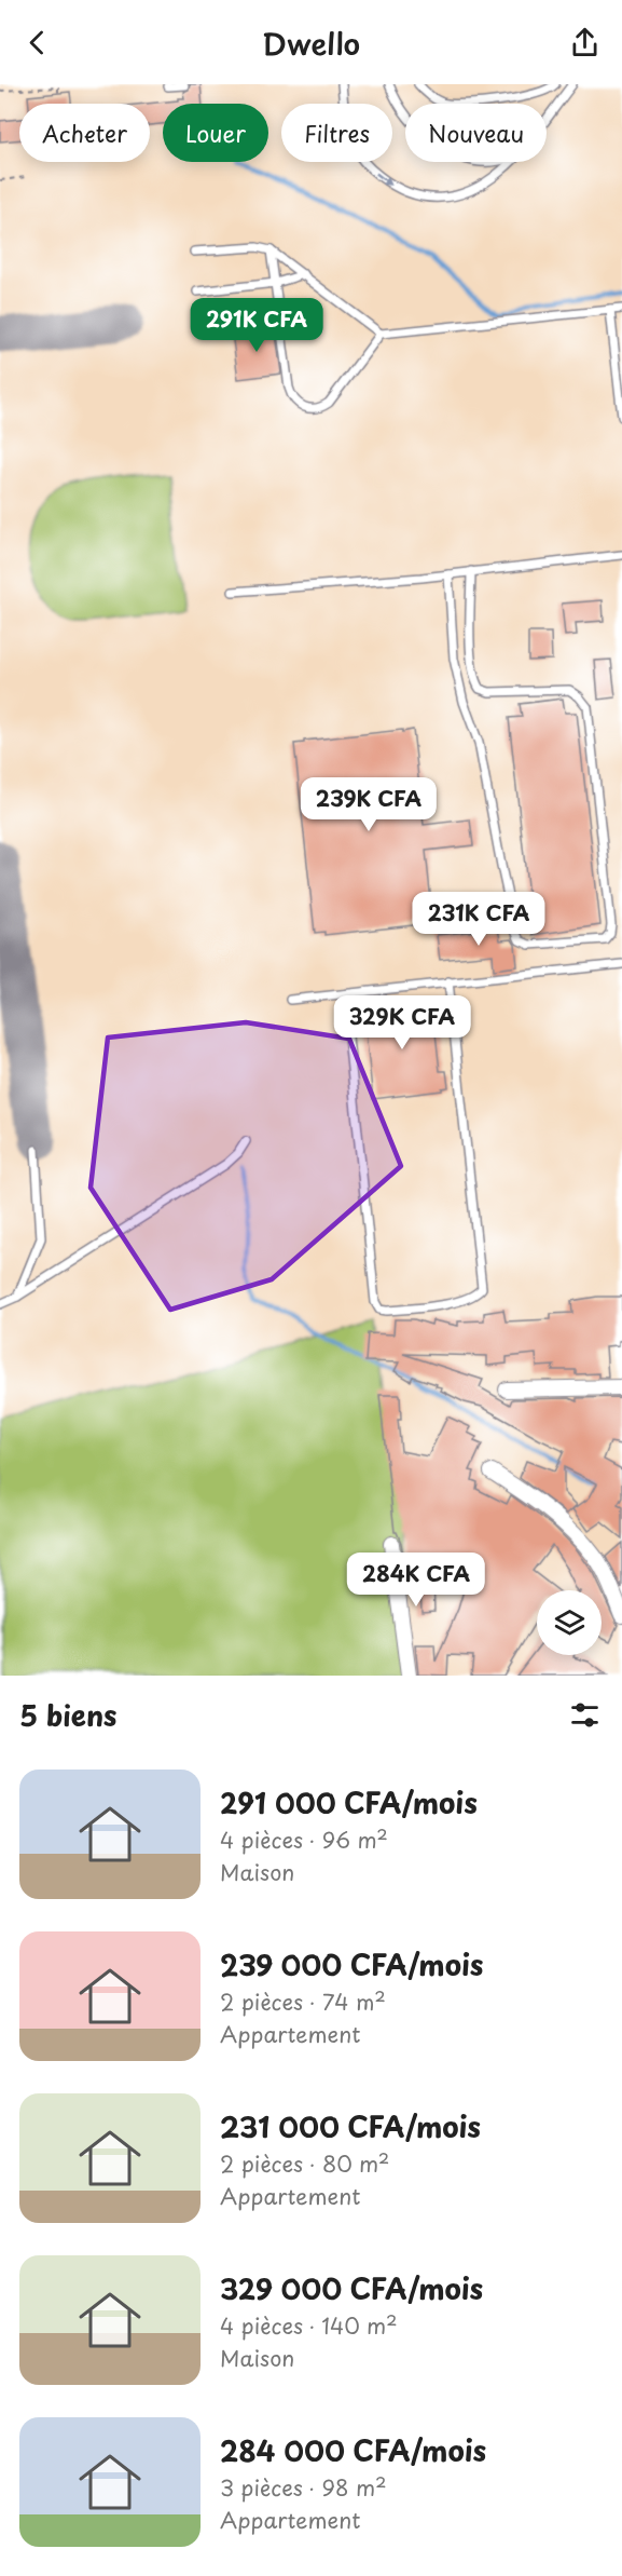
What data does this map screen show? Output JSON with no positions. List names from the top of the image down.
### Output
{
  "page": {
    "header": "Dwello",
    "chip": [
      "Acheter",
      "Louer",
      "Filtres",
      "Nouveau"
    ],
    "price": [
      "291K CFA",
      "239K CFA",
      "231K CFA",
      "329K CFA",
      "284K CFA"
    ],
    "heading": "5 biens",
    "list": [
      {
        "name": "291 000 CFA/mois",
        "note": "4 pièces · 96 m² · Maison"
      },
      {
        "name": "239 000 CFA/mois",
        "note": "2 pièces · 74 m² · Appartement"
      },
      {
        "name": "231 000 CFA/mois",
        "note": "2 pièces · 80 m² · Appartement"
      },
      {
        "name": "329 000 CFA/mois",
        "note": "4 pièces · 140 m² · Maison"
      },
      {
        "name": "284 000 CFA/mois",
        "note": "3 pièces · 98 m² · Appartement"
      }
    ]
  }
}
